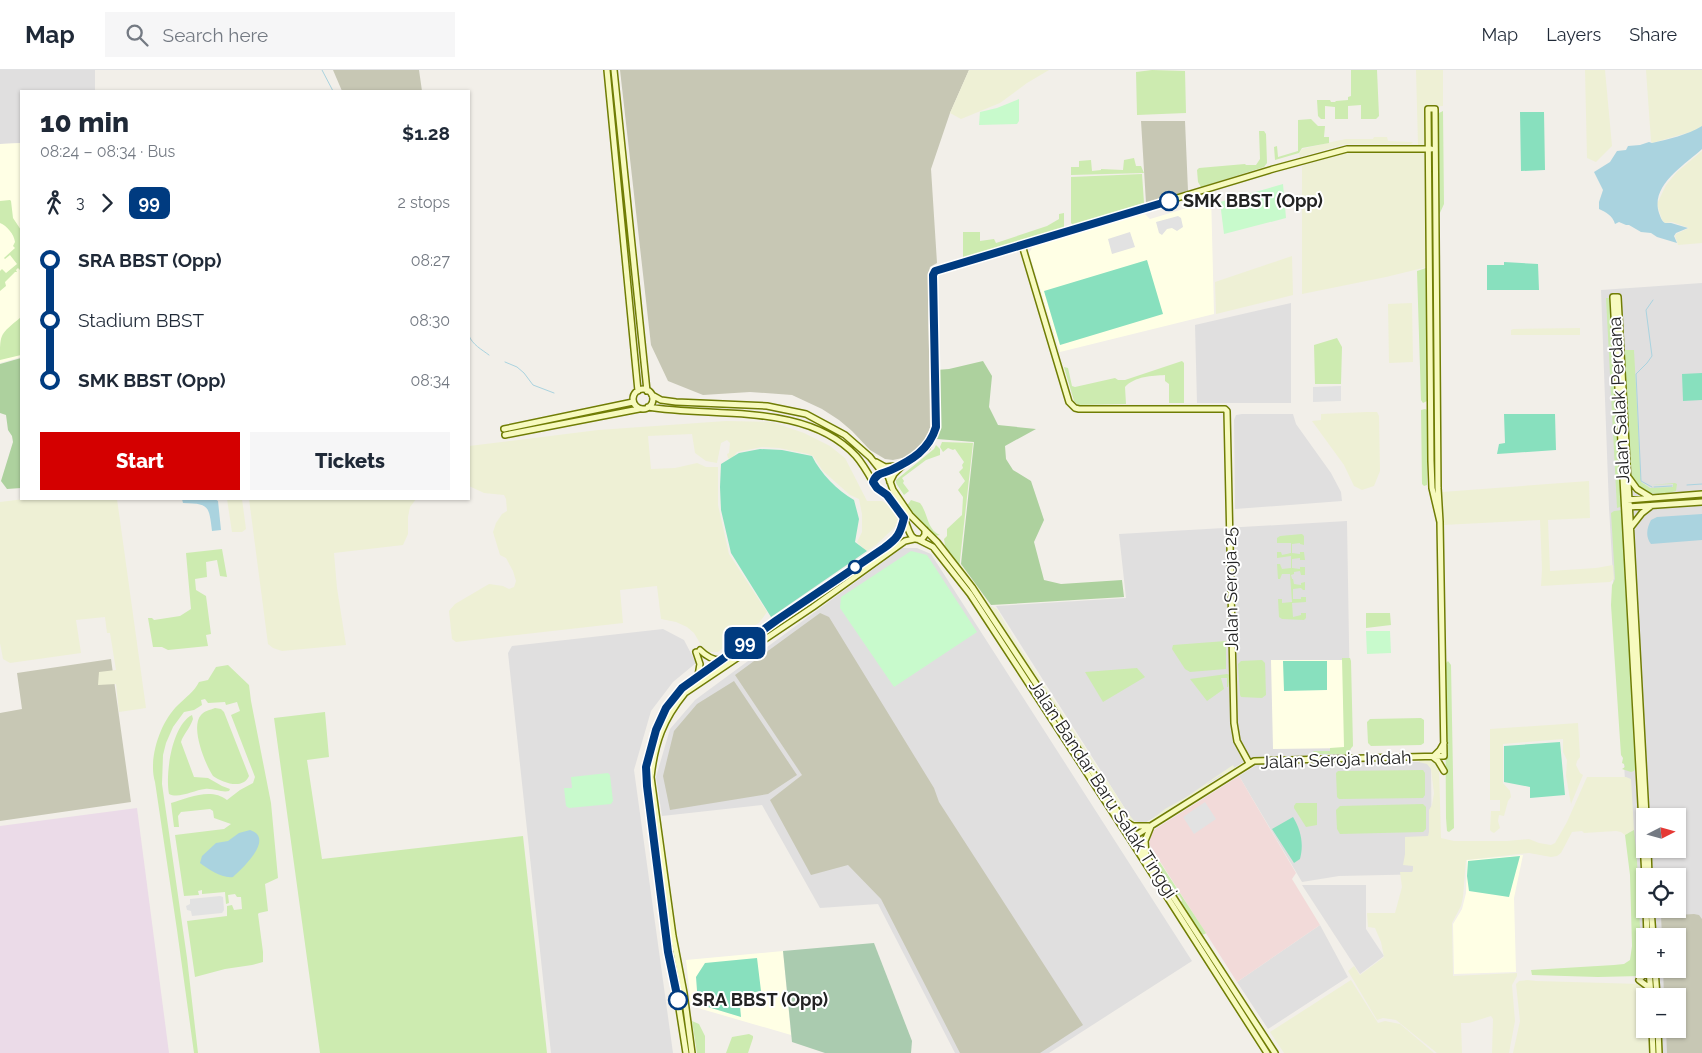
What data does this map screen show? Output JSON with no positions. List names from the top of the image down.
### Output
{
  "streets": {
    "street": [
      "Jalan Salak Perdana",
      "Jalan Seroja 25",
      "Jalan Seroja Indah",
      "Jalan Bandar Baru Salak Tinggi"
    ]
  },
  "crossings": [
    ["Jalan Seroja 25", "Jalan Seroja Indah"],
    ["Jalan Seroja Indah", "Jalan Bandar Baru Salak Tinggi"]
  ],
  "places": ["SMK BBST (Opp)", "SRA BBST (Opp)"],
  "lines": ["bus line 99"],
  "north": "right",
  "page": {
    "header": "Map",
    "search": "Search here",
    "nav": ["Map", "Layers", "Share"],
    "on_map": "99",
    "heading": ["10 min", "08:24 – 08:34 · Bus", "$1.28"],
    "legs": ["3", "99", "2 stops"],
    "list": [
      {
        "name": "SRA BBST (Opp)",
        "value": "08:27"
      },
      {
        "name": "Stadium BBST",
        "value": "08:30"
      },
      {
        "name": "SMK BBST (Opp)",
        "value": "08:34"
      }
    ],
    "buttons": ["Start", "Tickets"],
    "map_buttons": ["+", "−"]
  }
}
